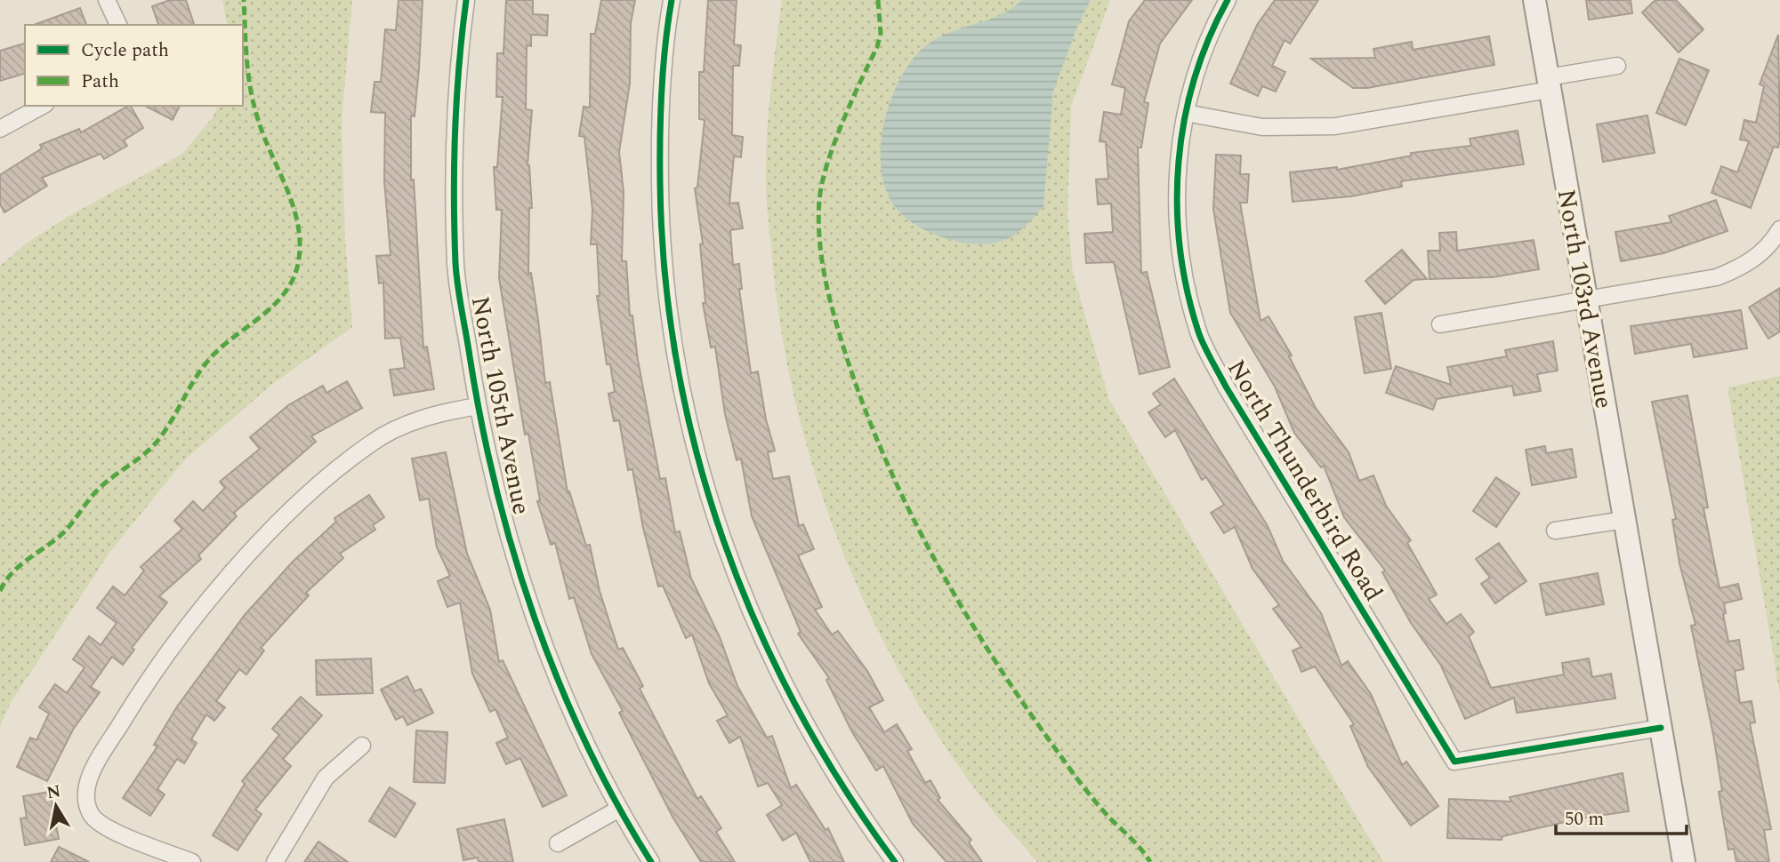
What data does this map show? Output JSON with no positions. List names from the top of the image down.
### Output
{
  "streets": {
    "street": ["North 103rd Avenue", "North 105th Avenue", "North Thunderbird Road"]
  },
  "crossings": [
    ["North 103rd Avenue", "North Thunderbird Road"]
  ],
  "legend": ["Cycle path", "Path"],
  "scale_bar": "50 m",
  "north": "top"
}
